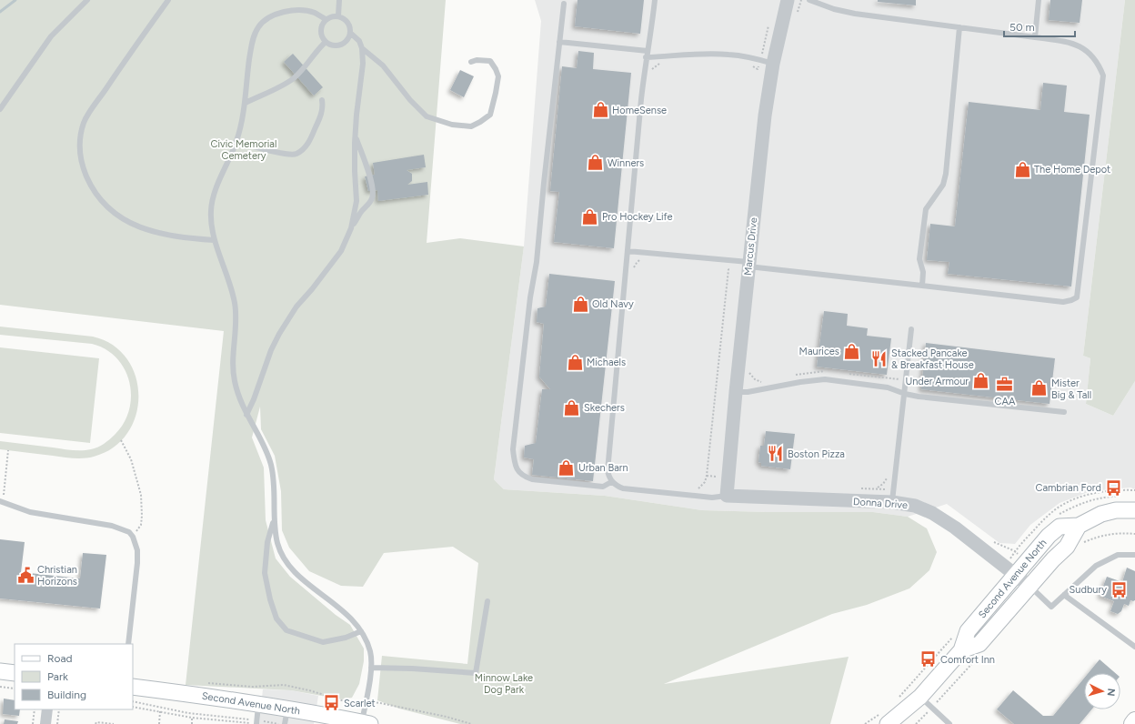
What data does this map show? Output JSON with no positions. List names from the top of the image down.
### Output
{
  "streets": {
    "main road": ["Second Avenue North"],
    "street": ["Marcus Drive", "Donna Drive"]
  },
  "crossings": [
    ["Marcus Drive", "Donna Drive"],
    ["Donna Drive", "Second Avenue North"]
  ],
  "parks": ["Civic Memorial Cemetery", "Minnow Lake Dog Park"],
  "places": {
    "shop": [
      "HomeSense",
      "Winners",
      "The Home Depot",
      "Pro Hockey Life",
      "Old Navy",
      "Maurices",
      "Michaels",
      "Under Armour",
      "Mister Big & Tall",
      "Skechers",
      "Urban Barn"
    ],
    "restaurant": ["Stacked Pancake & Breakfast House", "Boston Pizza"],
    "office": ["CAA"],
    "bus stop": [
      "Cambrian Ford",
      "Sudbury",
      "Comfort Inn",
      "Scarlet"
    ],
    "public building": ["Christian Horizons"]
  },
  "legend": ["Road", "Park", "Building"],
  "scale_bar": "50 m",
  "north": "right"
}
